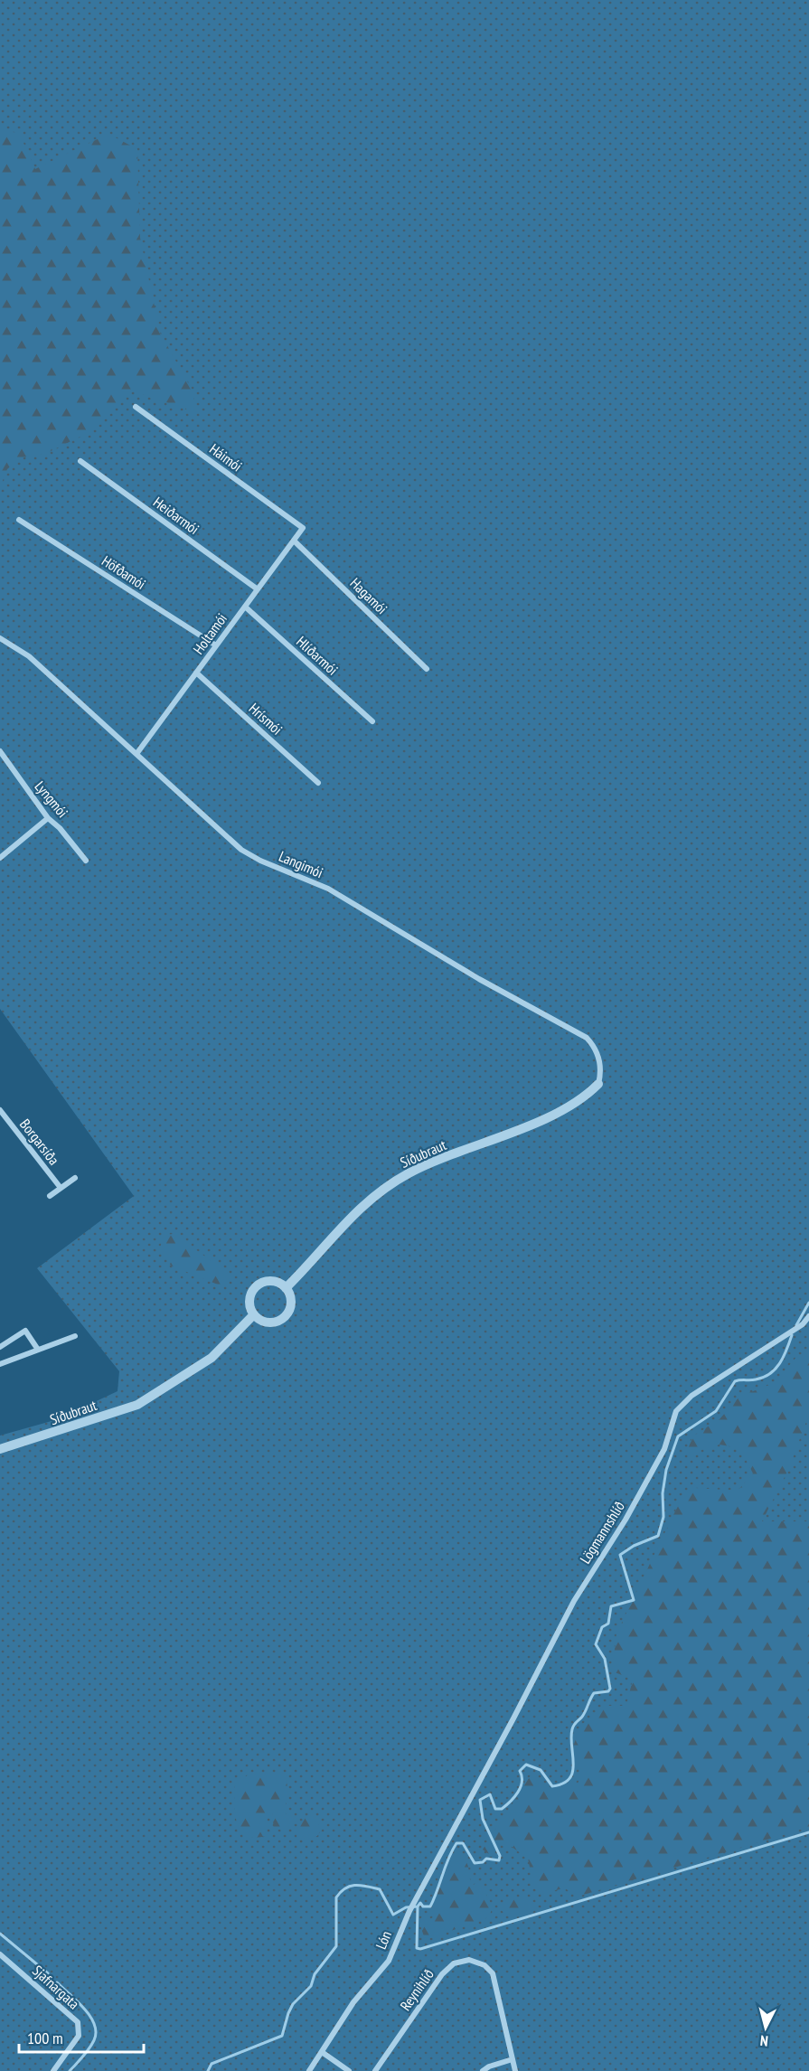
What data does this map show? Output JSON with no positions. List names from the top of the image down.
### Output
{
  "streets": {
    "street": [
      "Háimói",
      "Heiðarmói",
      "Höfðamói",
      "Hagamói",
      "Holtamói",
      "Hlíðarmói",
      "Hrísmói",
      "Lyngmói",
      "Langimói",
      "Borgarsíða",
      "Síðubraut",
      "Lögmannshlíð",
      "Lón",
      "Sjafnargata",
      "Reynihlíð"
    ]
  },
  "crossings": [
    ["Háimói", "Holtamói"],
    ["Heiðarmói", "Holtamói"],
    ["Höfðamói", "Holtamói"],
    ["Hagamói", "Holtamói"],
    ["Holtamói", "Hlíðarmói"],
    ["Holtamói", "Hrísmói"],
    ["Holtamói", "Langimói"],
    ["Langimói", "Síðubraut"],
    ["Lögmannshlíð", "Lón"]
  ],
  "scale_bar": "100 m",
  "north": "bottom"
}
